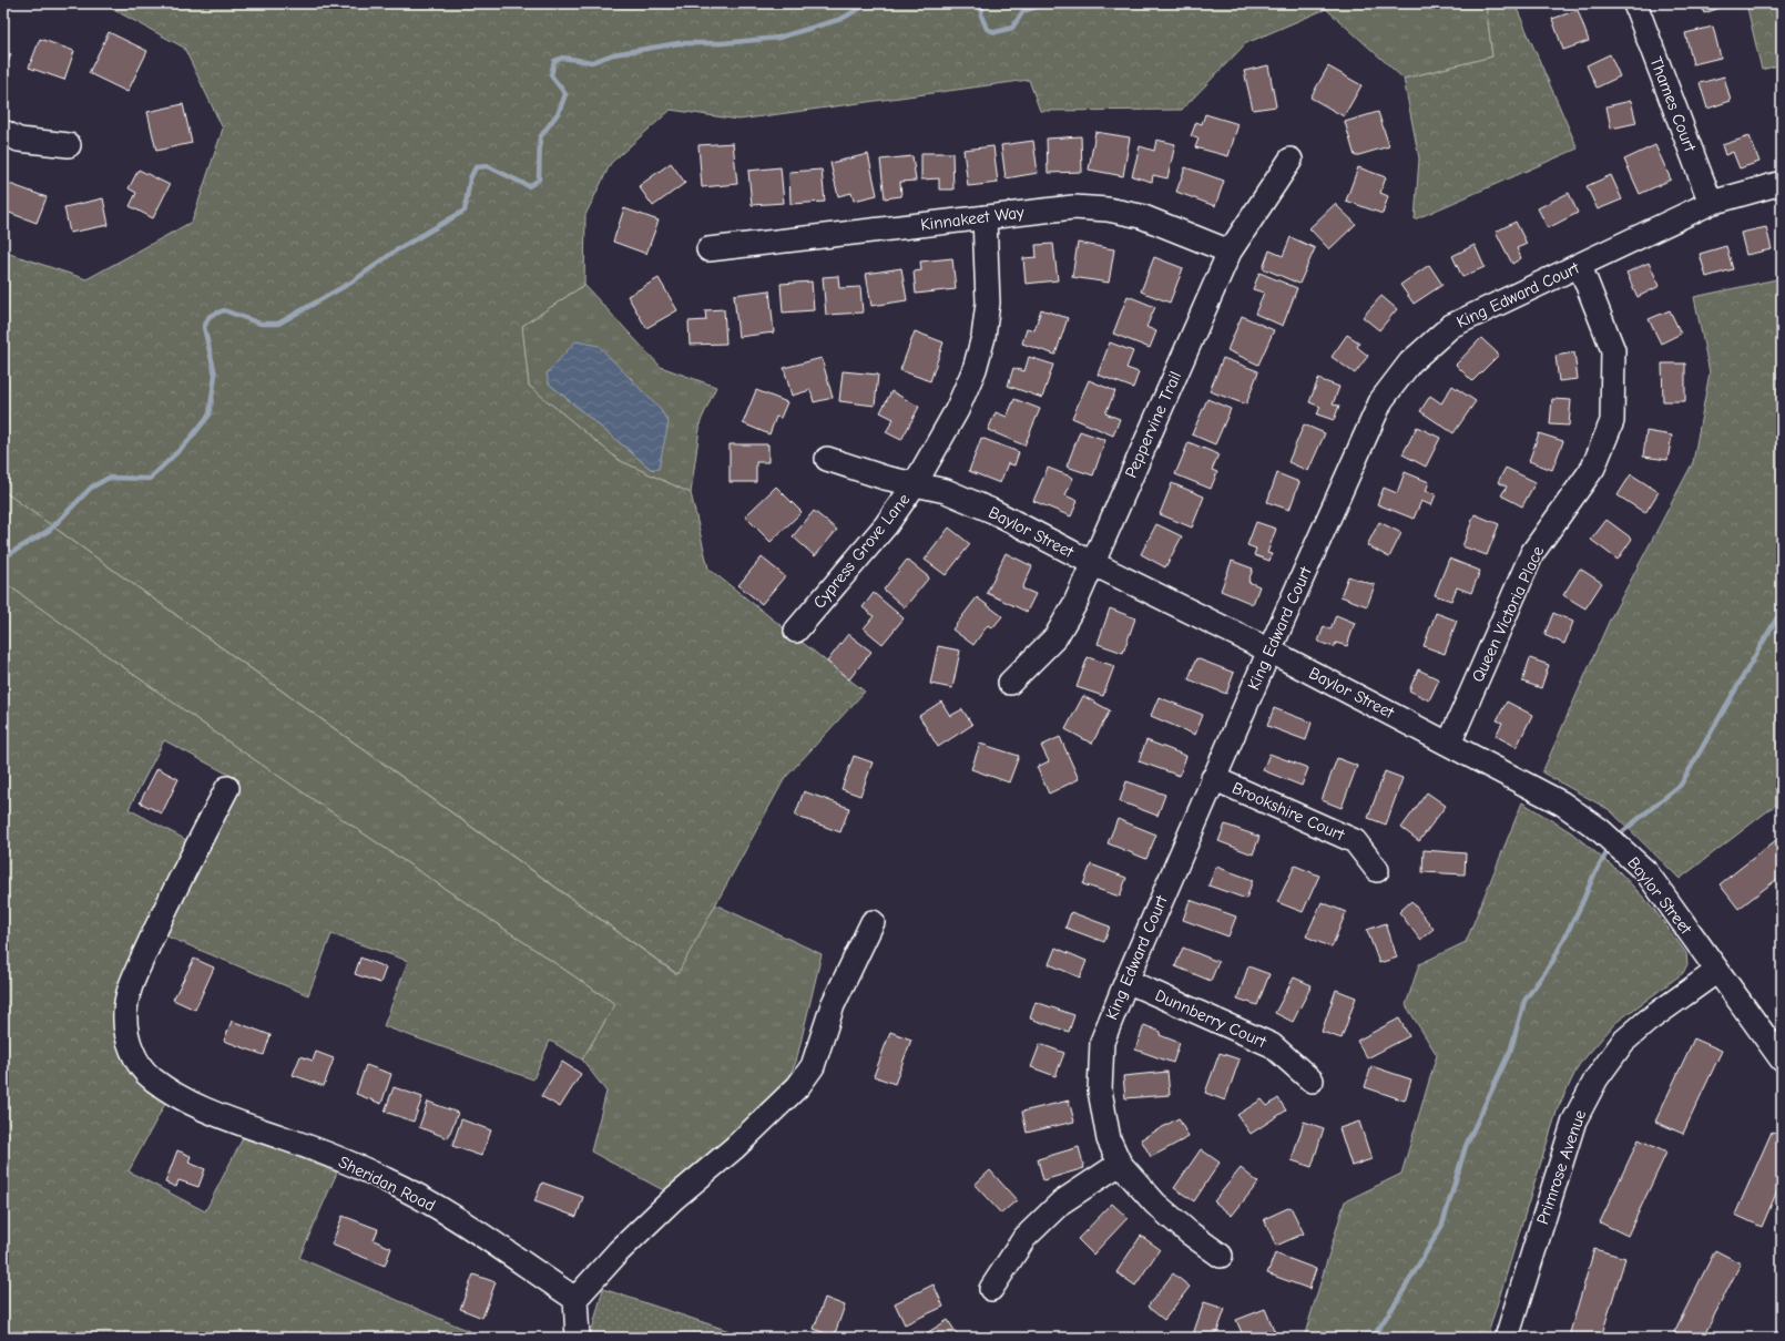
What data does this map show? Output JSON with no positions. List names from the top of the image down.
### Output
{
  "streets": {
    "street": [
      "Thames Court",
      "Kinnakeet Way",
      "King Edward Court",
      "Peppervine Trail",
      "Baylor Street",
      "Cypress Grove Lane",
      "Queen Victoria Place",
      "Brookshire Court",
      "Dunnberry Court",
      "Primrose Avenue",
      "Sheridan Road"
    ]
  },
  "crossings": [
    ["Thames Court", "King Edward Court"],
    ["Kinnakeet Way", "Peppervine Trail"],
    ["Kinnakeet Way", "Cypress Grove Lane"],
    ["King Edward Court", "Baylor Street"],
    ["King Edward Court", "Queen Victoria Place"],
    ["King Edward Court", "Brookshire Court"],
    ["King Edward Court", "Dunnberry Court"],
    ["Peppervine Trail", "Baylor Street"],
    ["Baylor Street", "Cypress Grove Lane"],
    ["Baylor Street", "Queen Victoria Place"],
    ["Baylor Street", "Primrose Avenue"]
  ]
}
